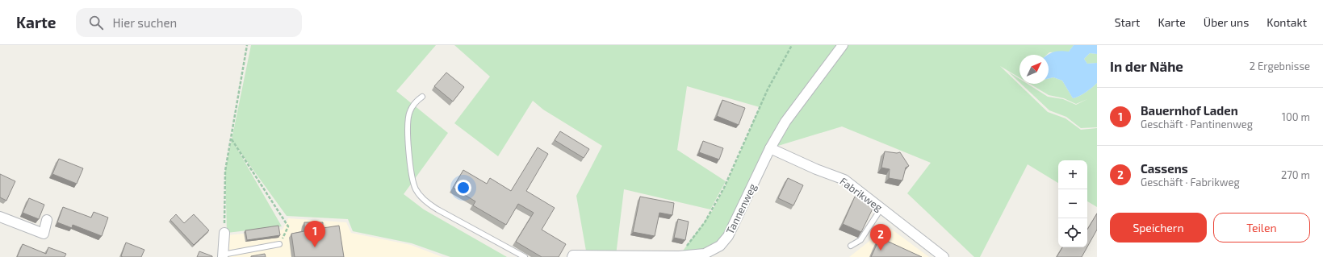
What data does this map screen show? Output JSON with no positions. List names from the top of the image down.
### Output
{
  "streets": {
    "street": ["Fabrikweg", "Tannenweg"]
  },
  "crossings": [
    ["Fabrikweg", "Tannenweg"]
  ],
  "north": "top right",
  "page": {
    "header": "Karte",
    "search": "Hier suchen",
    "nav": [
      "Start",
      "Karte",
      "Über uns",
      "Kontakt"
    ],
    "heading": ["In der Nähe", "2 Ergebnisse"],
    "list": [
      {
        "mark": "1",
        "name": "Bauernhof Laden",
        "note": "Geschäft · Pantinenweg",
        "value": "100 m"
      },
      {
        "mark": "2",
        "name": "Cassens",
        "note": "Geschäft · Fabrikweg",
        "value": "270 m"
      }
    ],
    "map_buttons": ["+", "−"],
    "buttons": ["Speichern", "Teilen"],
    "pins": ["1", "2"]
  }
}
